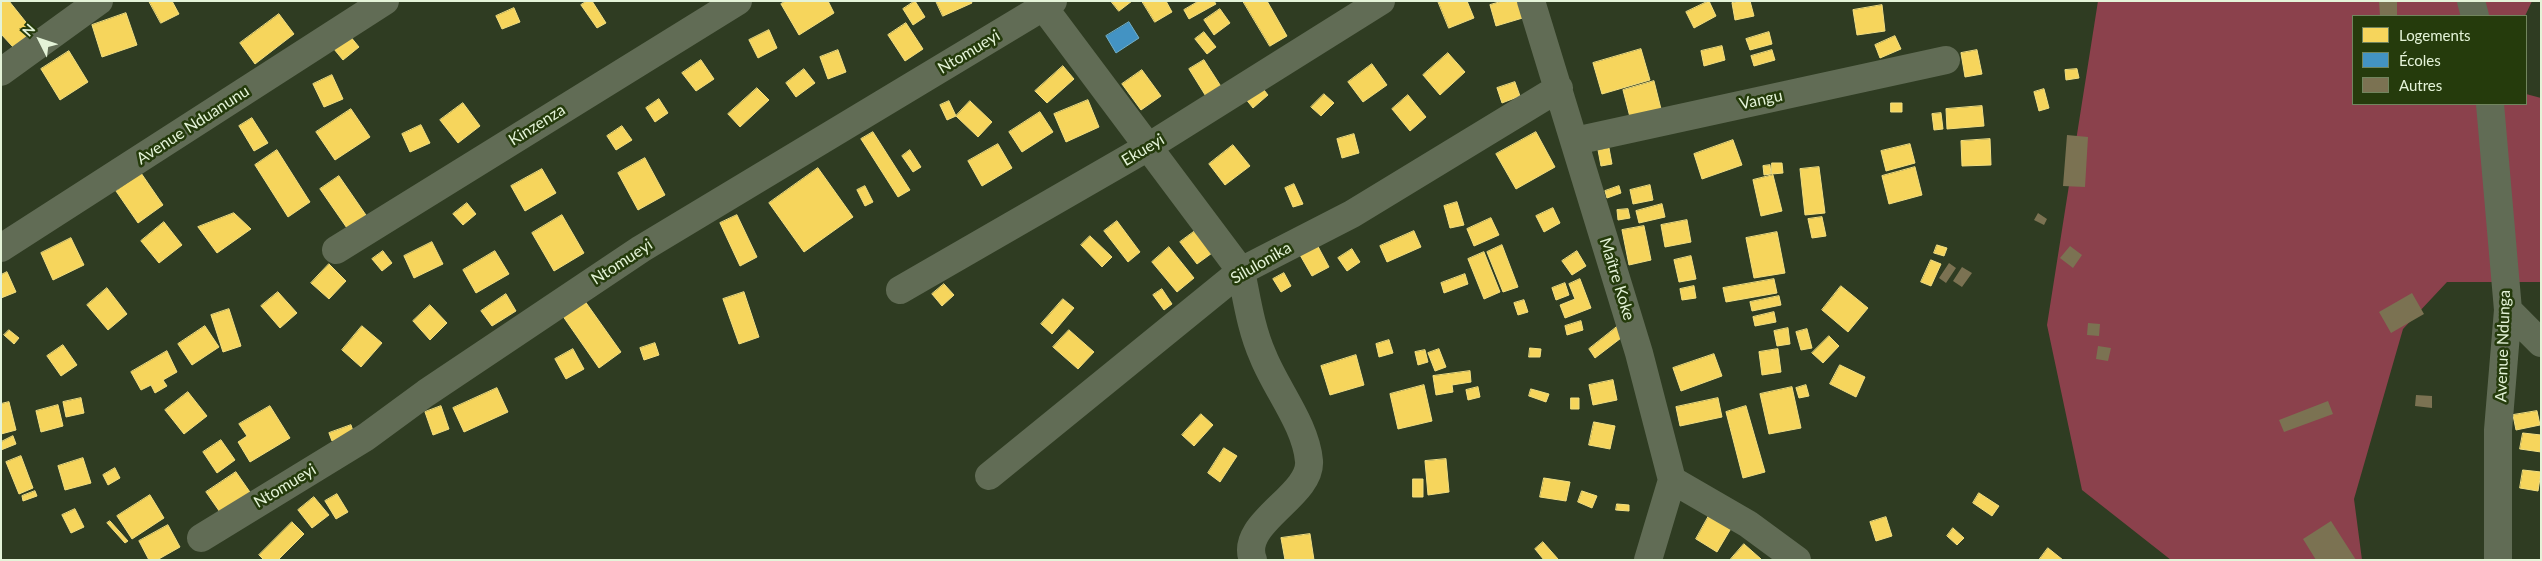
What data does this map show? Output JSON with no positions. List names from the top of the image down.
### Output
{
  "streets": {
    "street": [
      "Ntomueyi",
      "Vangu",
      "Avenue Nduanunu",
      "Kinzenza",
      "Ekueyi",
      "Silulonika",
      "Maître Koke",
      "Avenue Ndunga"
    ]
  },
  "crossings": [
    ["Vangu", "Maître Koke"],
    ["Silulonika", "Maître Koke"]
  ],
  "legend": ["Logements", "Écoles", "Autres"],
  "north": "top left"
}
